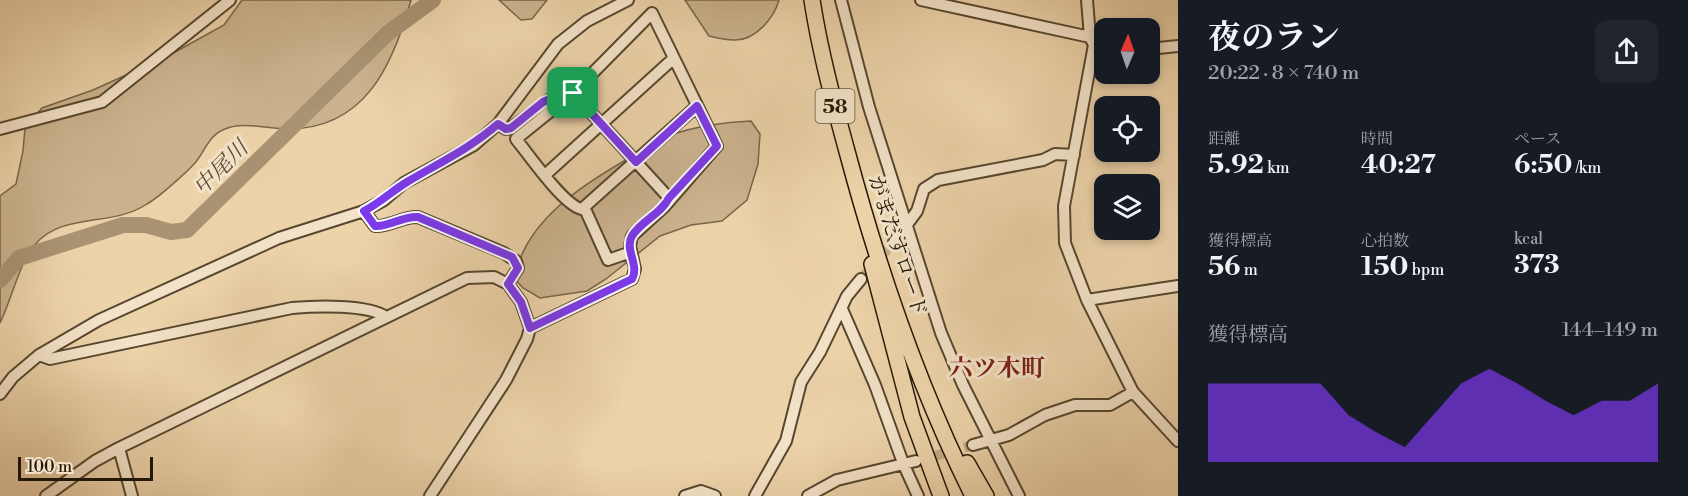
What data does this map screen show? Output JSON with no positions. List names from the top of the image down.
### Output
{
  "streets": {
    "highway": ["58", "がまだすロード"]
  },
  "districts": ["六ツ木町"],
  "water": ["中尾川"],
  "scale_bar": "100 m",
  "north": "top",
  "page": {
    "heading": ["夜のラン", "20:22 · 8 × 740 m"],
    "stats": [
      ["距離", "5.92 km"],
      ["時間", "40:27"],
      ["ペース", "6:50 /km"],
      ["獲得標高", "56 m"],
      ["心拍数", "150 bpm"],
      ["kcal", "373"]
    ],
    "chart": ["獲得標高", "144–149 m"],
    "scale": "100 m"
  }
}
